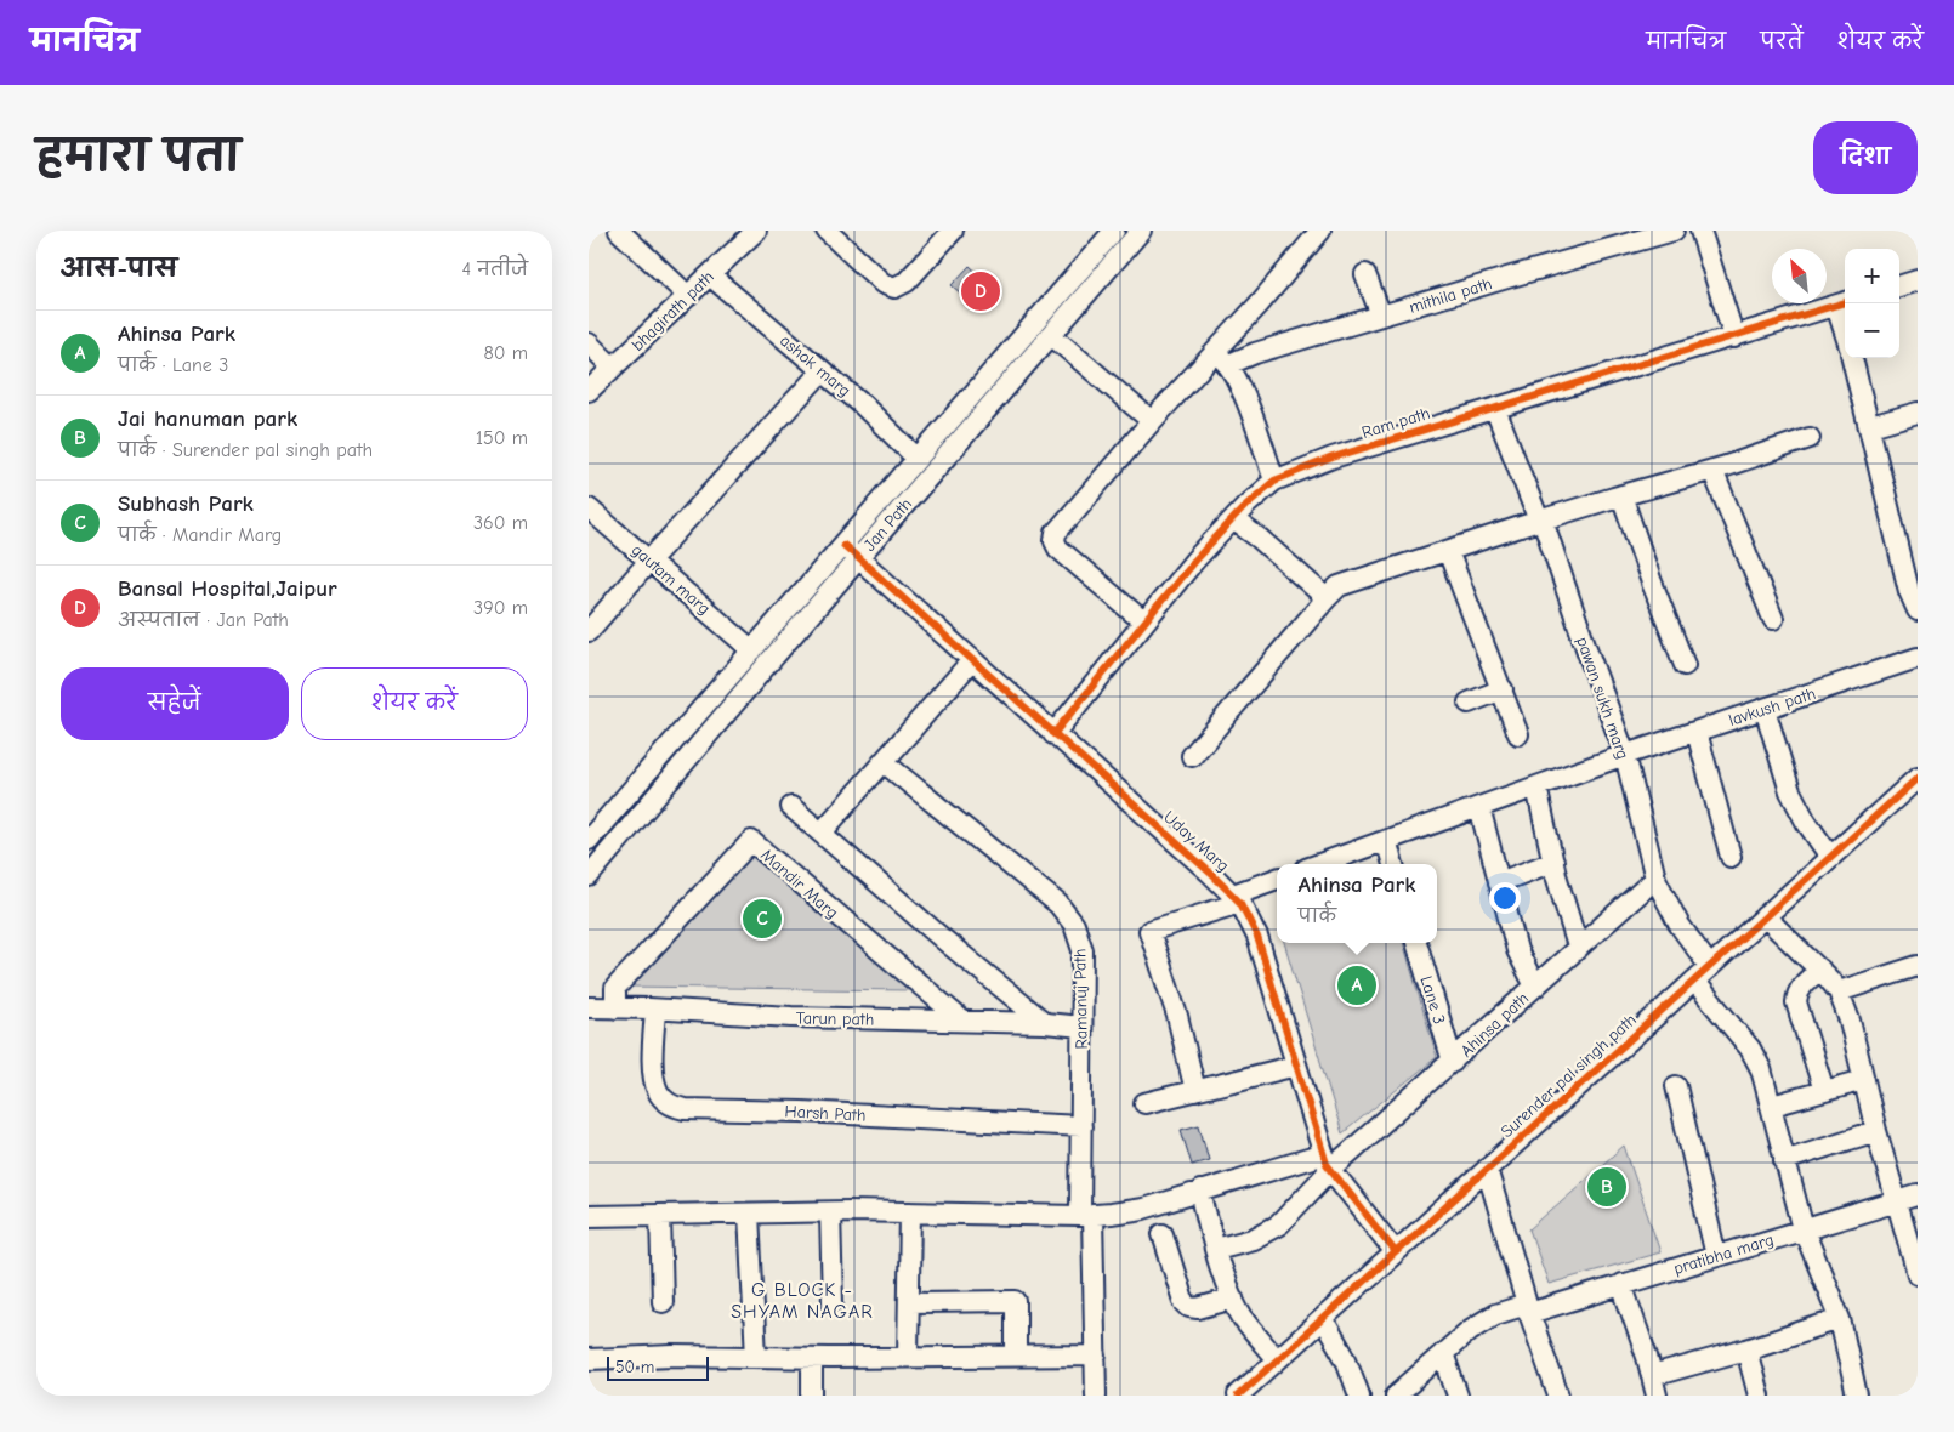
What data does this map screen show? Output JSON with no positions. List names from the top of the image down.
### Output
{
  "streets": {
    "street": [
      "mithila path",
      "bhagirath path",
      "ashok marg",
      "Ram path",
      "Jan Path",
      "gautam marg",
      "pawan sukh marg",
      "lavkush path",
      "Uday Marg",
      "Mandir Marg",
      "Ramanuj Path",
      "Lane 3",
      "Tarun path",
      "Ahinsa path",
      "Surender pal singh path",
      "Harsh Path",
      "pratibha marg"
    ]
  },
  "crossings": [
    ["bhagirath path", "ashok marg"],
    ["ashok marg", "Jan Path"],
    ["Ram path", "pawan sukh marg"],
    ["Ram path", "Uday Marg"],
    ["Jan Path", "gautam marg"],
    ["Jan Path", "Uday Marg"],
    ["pawan sukh marg", "lavkush path"],
    ["pawan sukh marg", "Ahinsa path"],
    ["pawan sukh marg", "Surender pal singh path"],
    ["Uday Marg", "Ahinsa path"],
    ["Uday Marg", "Surender pal singh path"],
    ["Mandir Marg", "Tarun path"],
    ["Ramanuj Path", "Tarun path"],
    ["Ramanuj Path", "Harsh Path"],
    ["Lane 3", "Ahinsa path"],
    ["Tarun path", "Harsh Path"]
  ],
  "districts": ["G BLOCK - SHYAM NAGAR"],
  "scale_bar": "50 m",
  "north": "top left",
  "page": {
    "header": "मानचित्र",
    "nav": ["मानचित्र", "परतें", "शेयर करें"],
    "title": "हमारा पता",
    "buttons": [
      "दिशा",
      ["सहेजें", "शेयर करें"]
    ],
    "heading": ["आस-पास", "4 नतीजे"],
    "map_buttons": ["+", "−"],
    "pins": [
      "D",
      "C",
      "A",
      "B"
    ],
    "list": [
      {
        "mark": "A",
        "name": "Ahinsa Park",
        "note": "पार्क · Lane 3",
        "value": "80 m"
      },
      {
        "mark": "B",
        "name": "Jai hanuman park",
        "note": "पार्क · Surender pal singh path",
        "value": "150 m"
      },
      {
        "mark": "C",
        "name": "Subhash Park",
        "note": "पार्क · Mandir Marg",
        "value": "360 m"
      },
      {
        "mark": "D",
        "name": "Bansal Hospital,Jaipur",
        "note": "अस्पताल · Jan Path",
        "value": "390 m"
      }
    ],
    "popup": ["Ahinsa Park", "पार्क"],
    "scale": "50 m"
  }
}
